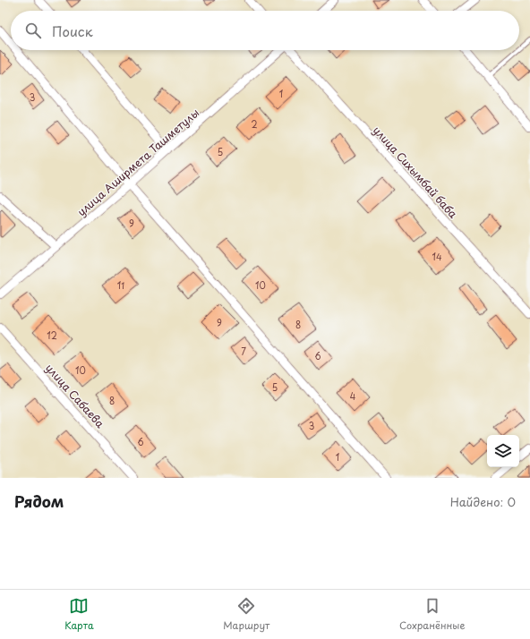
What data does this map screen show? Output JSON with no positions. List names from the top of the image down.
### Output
{
  "streets": {
    "street": ["улица Аширмета Ташметулы", "улица Сихымбай баба", "улица Сабаева"]
  },
  "house_numbers": [
    "1",
    "3",
    "2",
    "5",
    "9",
    "14",
    "11",
    "10",
    "9",
    "8",
    "12",
    "7",
    "6",
    "10",
    "5",
    "4",
    "8",
    "3",
    "6",
    "1"
  ],
  "page": {
    "search": "Поиск",
    "heading": ["Рядом", "Найдено: 0"],
    "nav": ["Карта", "Маршрут", "Сохранённые"]
  }
}
